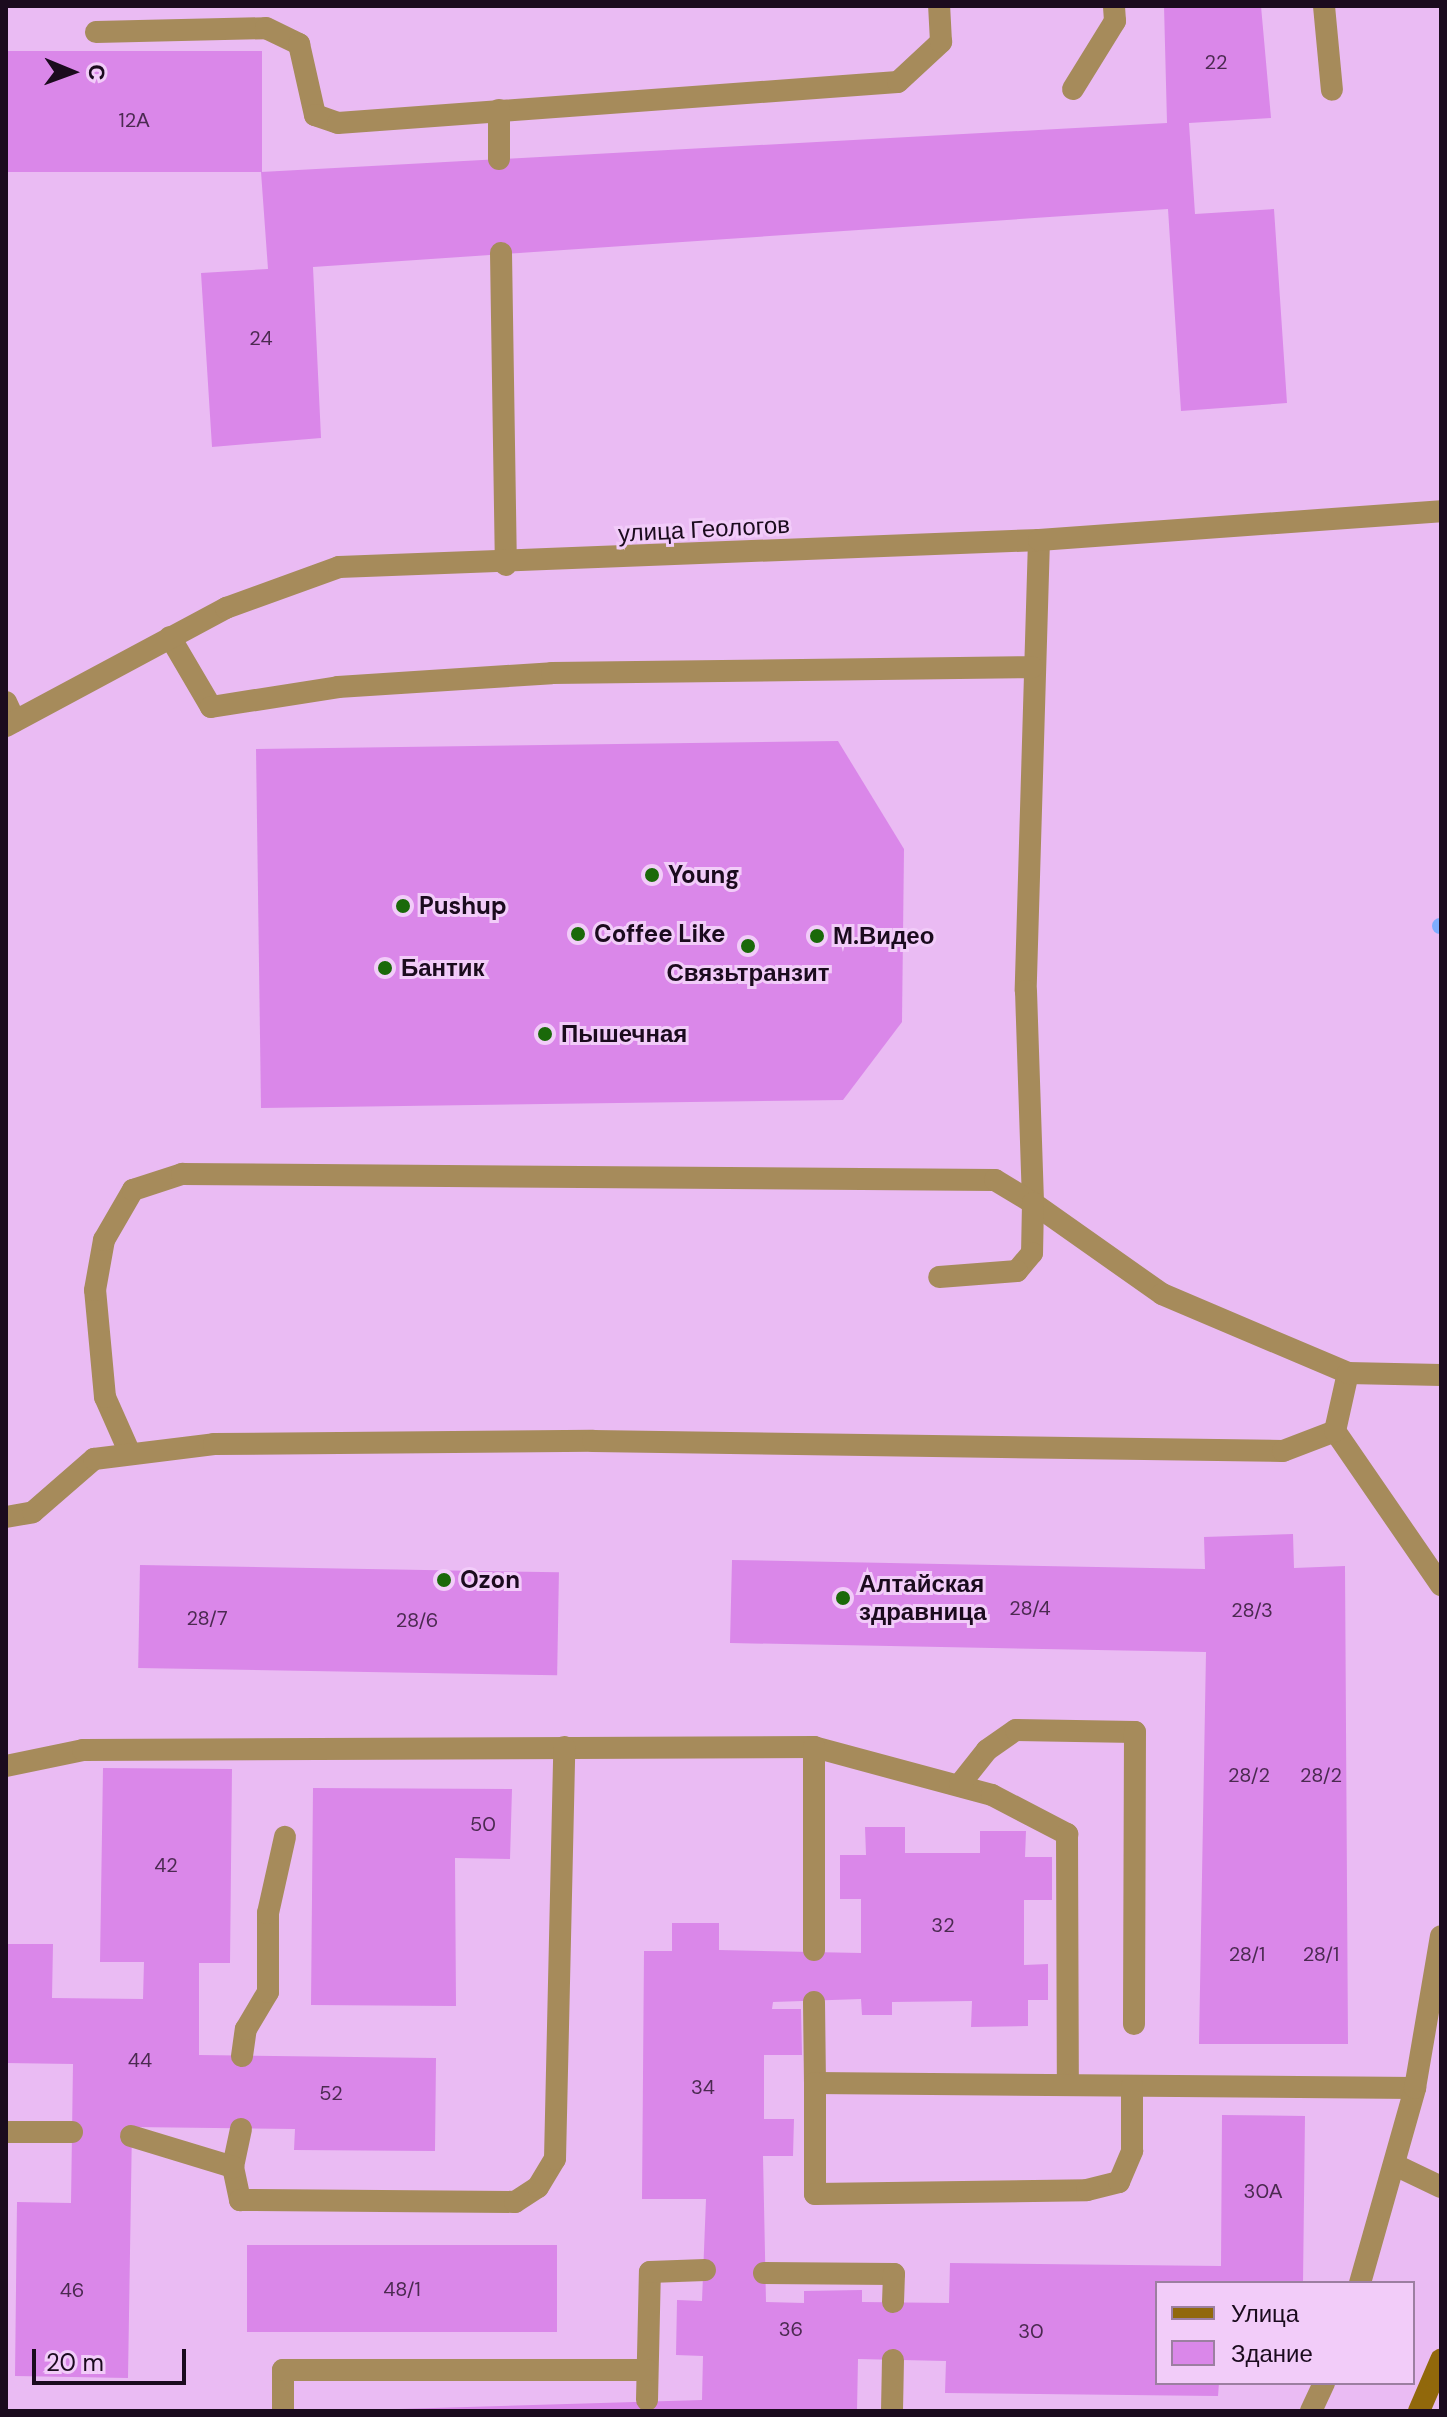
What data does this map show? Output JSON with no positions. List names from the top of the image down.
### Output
{
  "streets": {
    "street": ["улица Геологов"]
  },
  "places": [
    "Young",
    "Pushup",
    "Coffee Like",
    "М.Видео",
    "Связьтранзит",
    "Бантик",
    "Пышечная",
    "Ozon",
    "Алтайская здравница"
  ],
  "house_numbers": [
    "22",
    "12А",
    "24",
    "28/4",
    "28/3",
    "28/7",
    "28/6",
    "28/2",
    "28/2",
    "50",
    "42",
    "32",
    "28/1",
    "28/1",
    "44",
    "34",
    "52",
    "30А",
    "48/1",
    "46",
    "36",
    "30"
  ],
  "legend": ["Улица", "Здание"],
  "scale_bar": "20 m",
  "north": "right"
}
